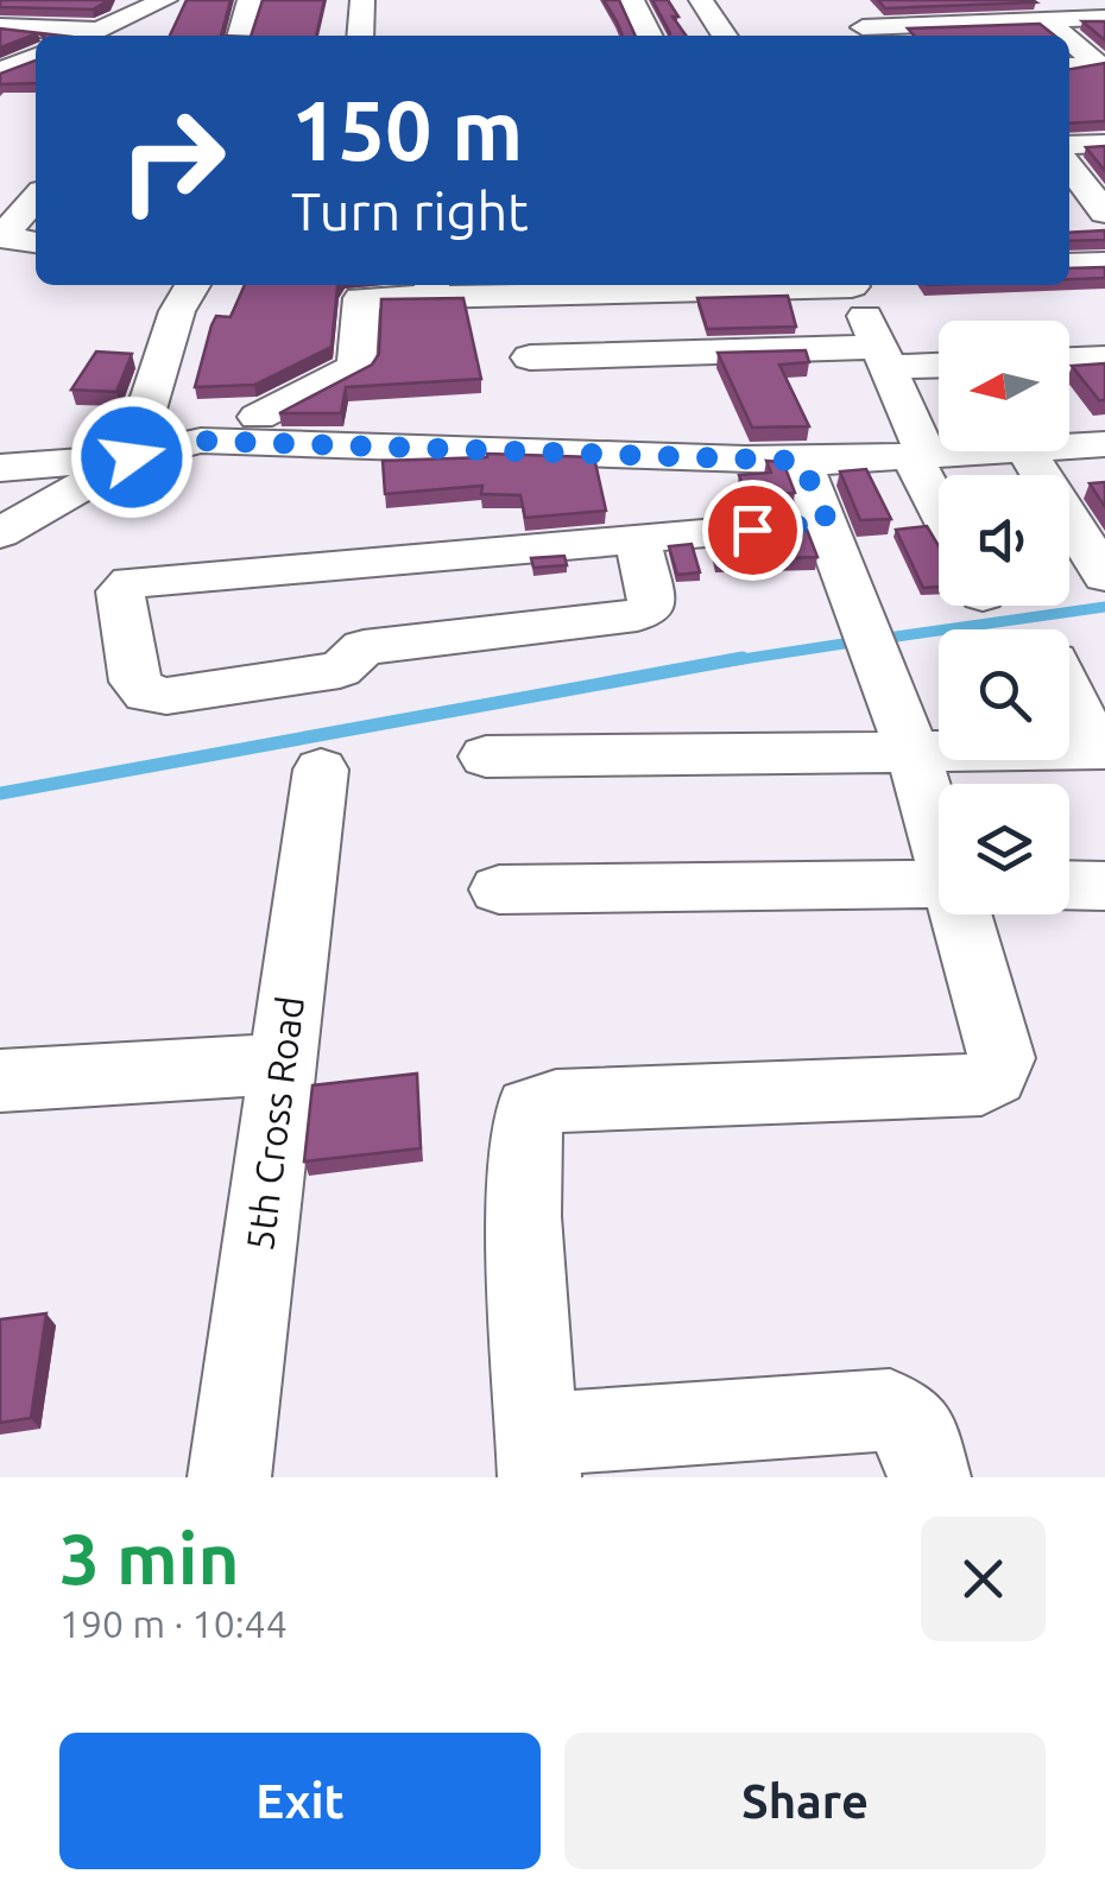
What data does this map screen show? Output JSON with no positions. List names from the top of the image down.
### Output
{
  "streets": {
    "street": ["5th Cross Road"]
  },
  "north": "left",
  "page": {
    "turn": ["150 m", "Turn right"],
    "heading": ["3 min", "190 m · 10:44"],
    "buttons": ["Exit", "Share"]
  }
}
